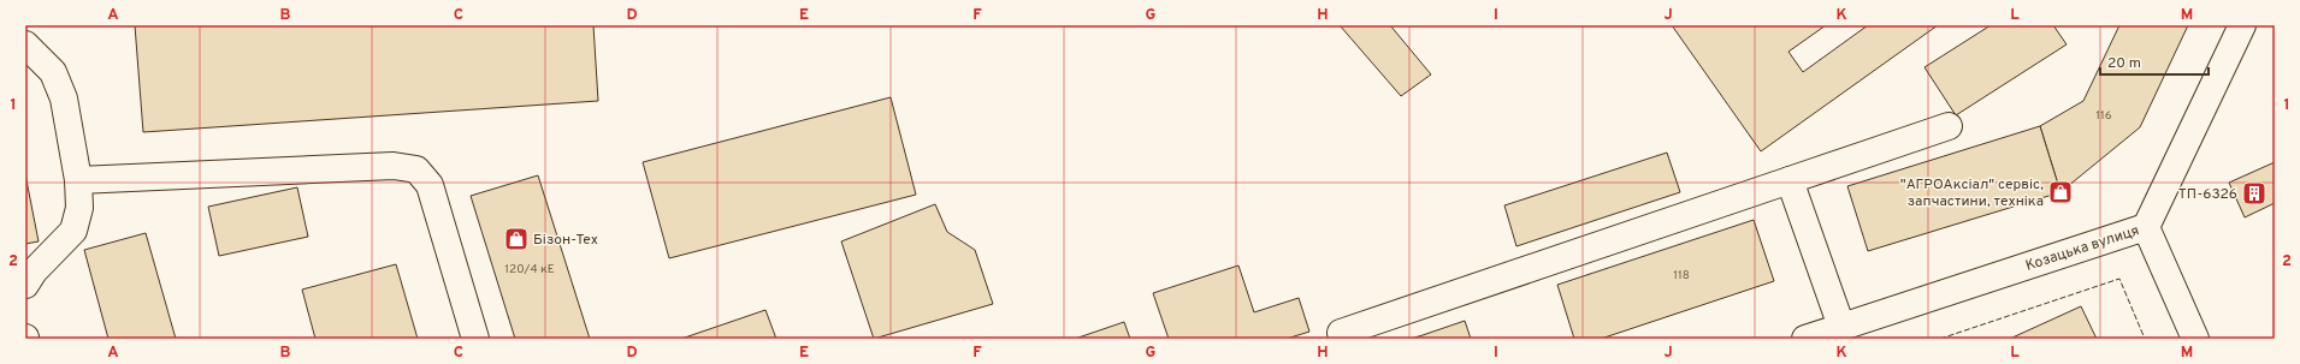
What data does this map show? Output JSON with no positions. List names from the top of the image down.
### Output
{
  "streets": {
    "street": ["Козацька вулиця"]
  },
  "places": {
    "shop": ["\"АГРОАксіал\" сервіс, запчастини, техніка", "Бізон-Тех"],
    "building": ["ТП-6326"]
  },
  "house_numbers": ["116", "120/4 кЕ", "118"],
  "scale_bar": "20 m",
  "grid": {
    "columns": [
      "A",
      "B",
      "C",
      "D",
      "E",
      "F",
      "G",
      "H",
      "I",
      "J",
      "K",
      "L",
      "M"
    ],
    "rows": ["1", "2"]
  }
}
